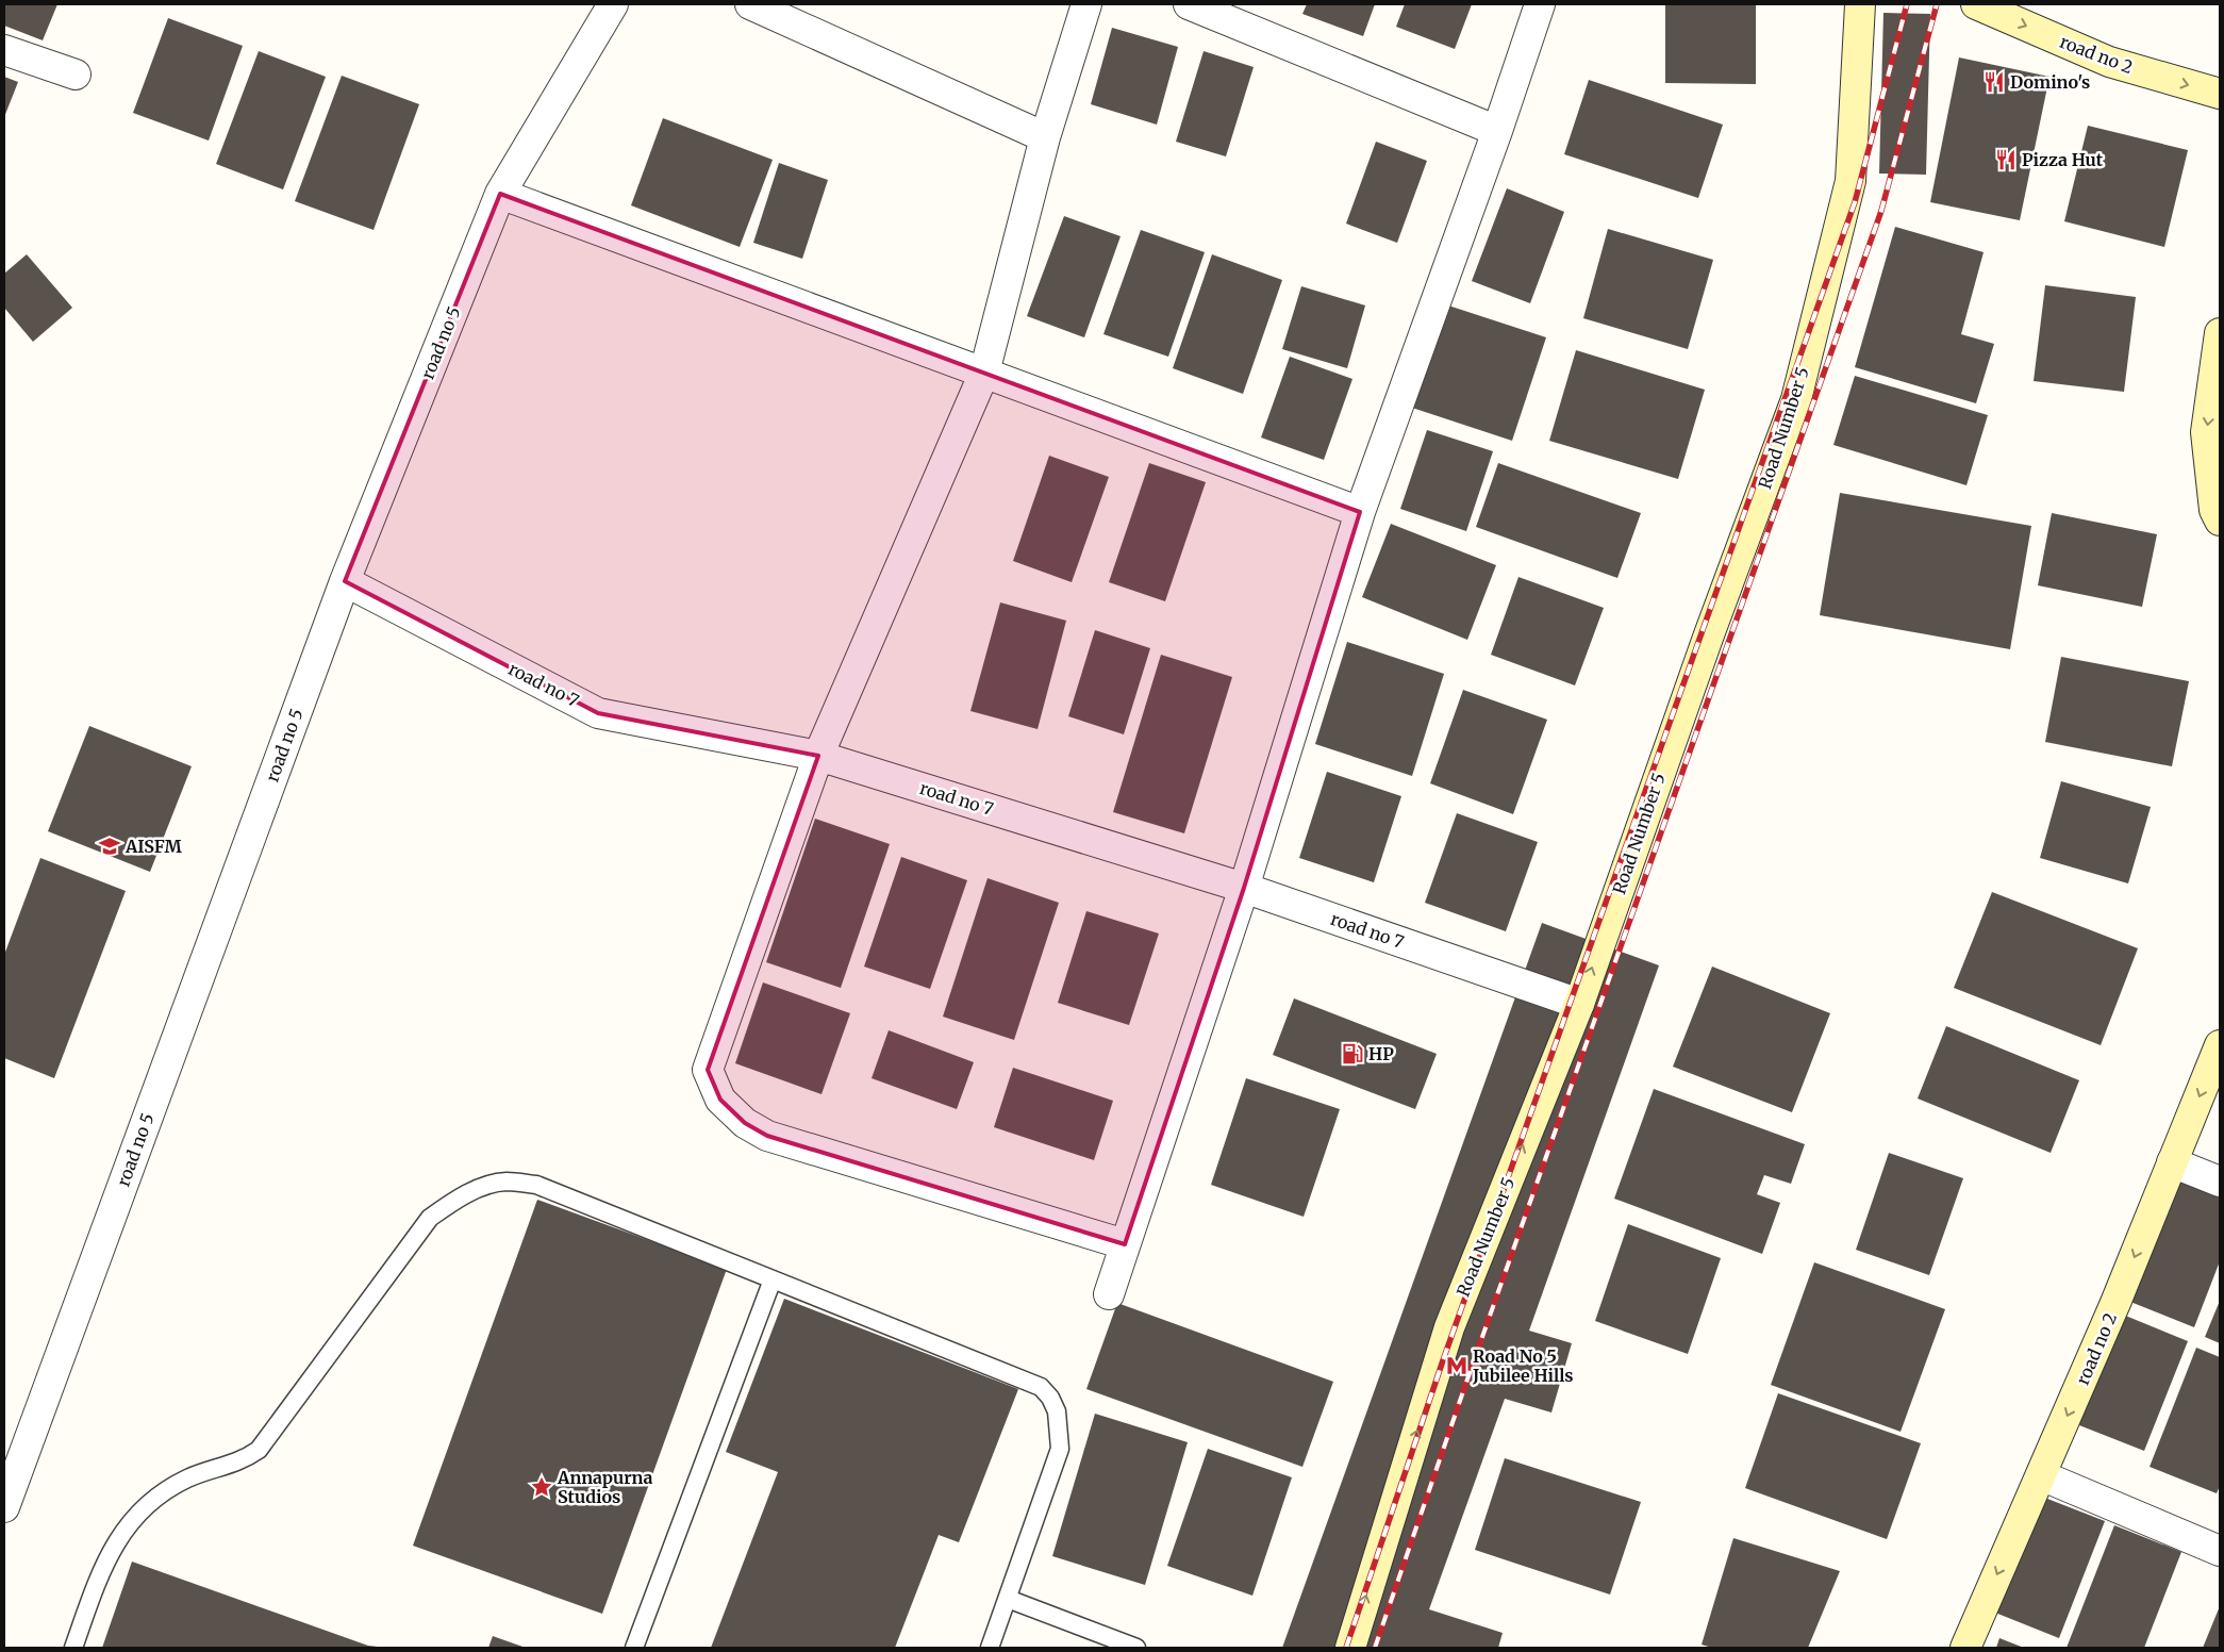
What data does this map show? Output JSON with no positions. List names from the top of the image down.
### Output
{
  "streets": {
    "main road": ["road no 2", "Road Number 5"],
    "street": ["road no 5", "road no 7"]
  },
  "crossings": [
    ["road no 5", "road no 7"],
    ["Road Number 5", "road no 7"]
  ],
  "one_way": ["Road Number 5"],
  "places": {
    "restaurant": ["Domino's", "Pizza Hut"],
    "school or university": ["AISFM"],
    "fuel station": ["HP"],
    "metro station": ["Road No 5 Jubilee Hills"],
    "place": ["Annapurna Studios"]
  }
}
